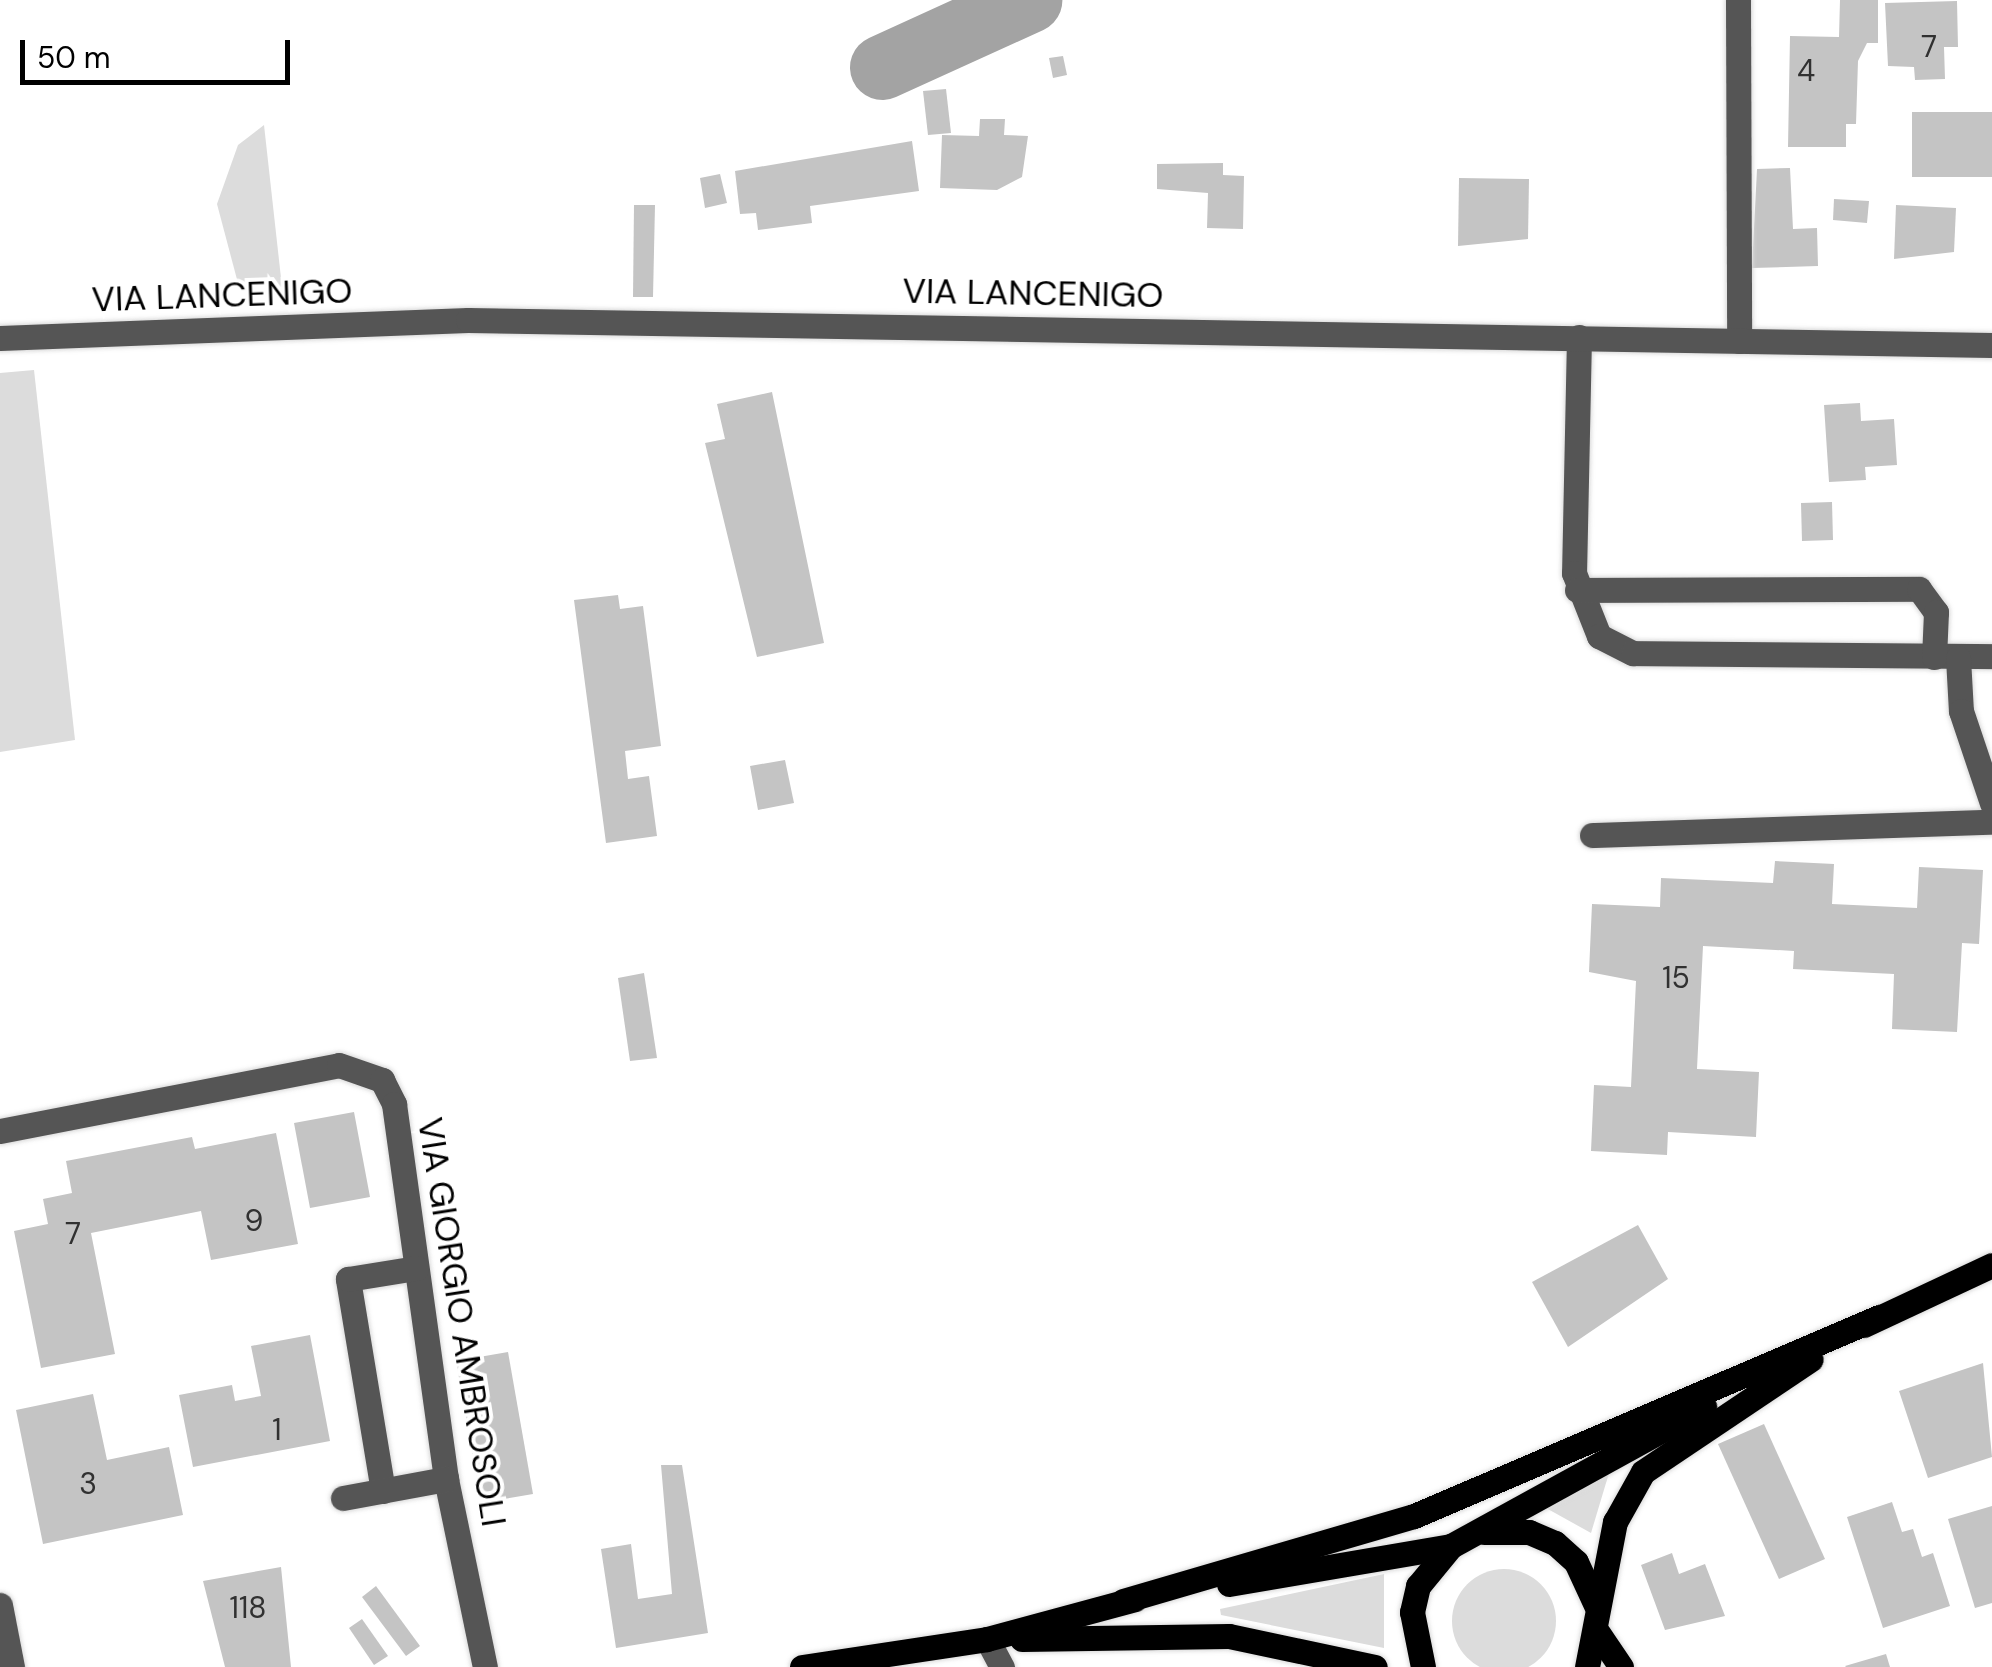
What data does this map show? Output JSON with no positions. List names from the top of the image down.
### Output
{
  "streets": {
    "street": ["VIA LANCENIGO", "VIA GIORGIO AMBROSOLI"]
  },
  "house_numbers": [
    "7",
    "4",
    "15",
    "9",
    "7",
    "1",
    "3",
    "118"
  ],
  "scale_bar": "50 m"
}
